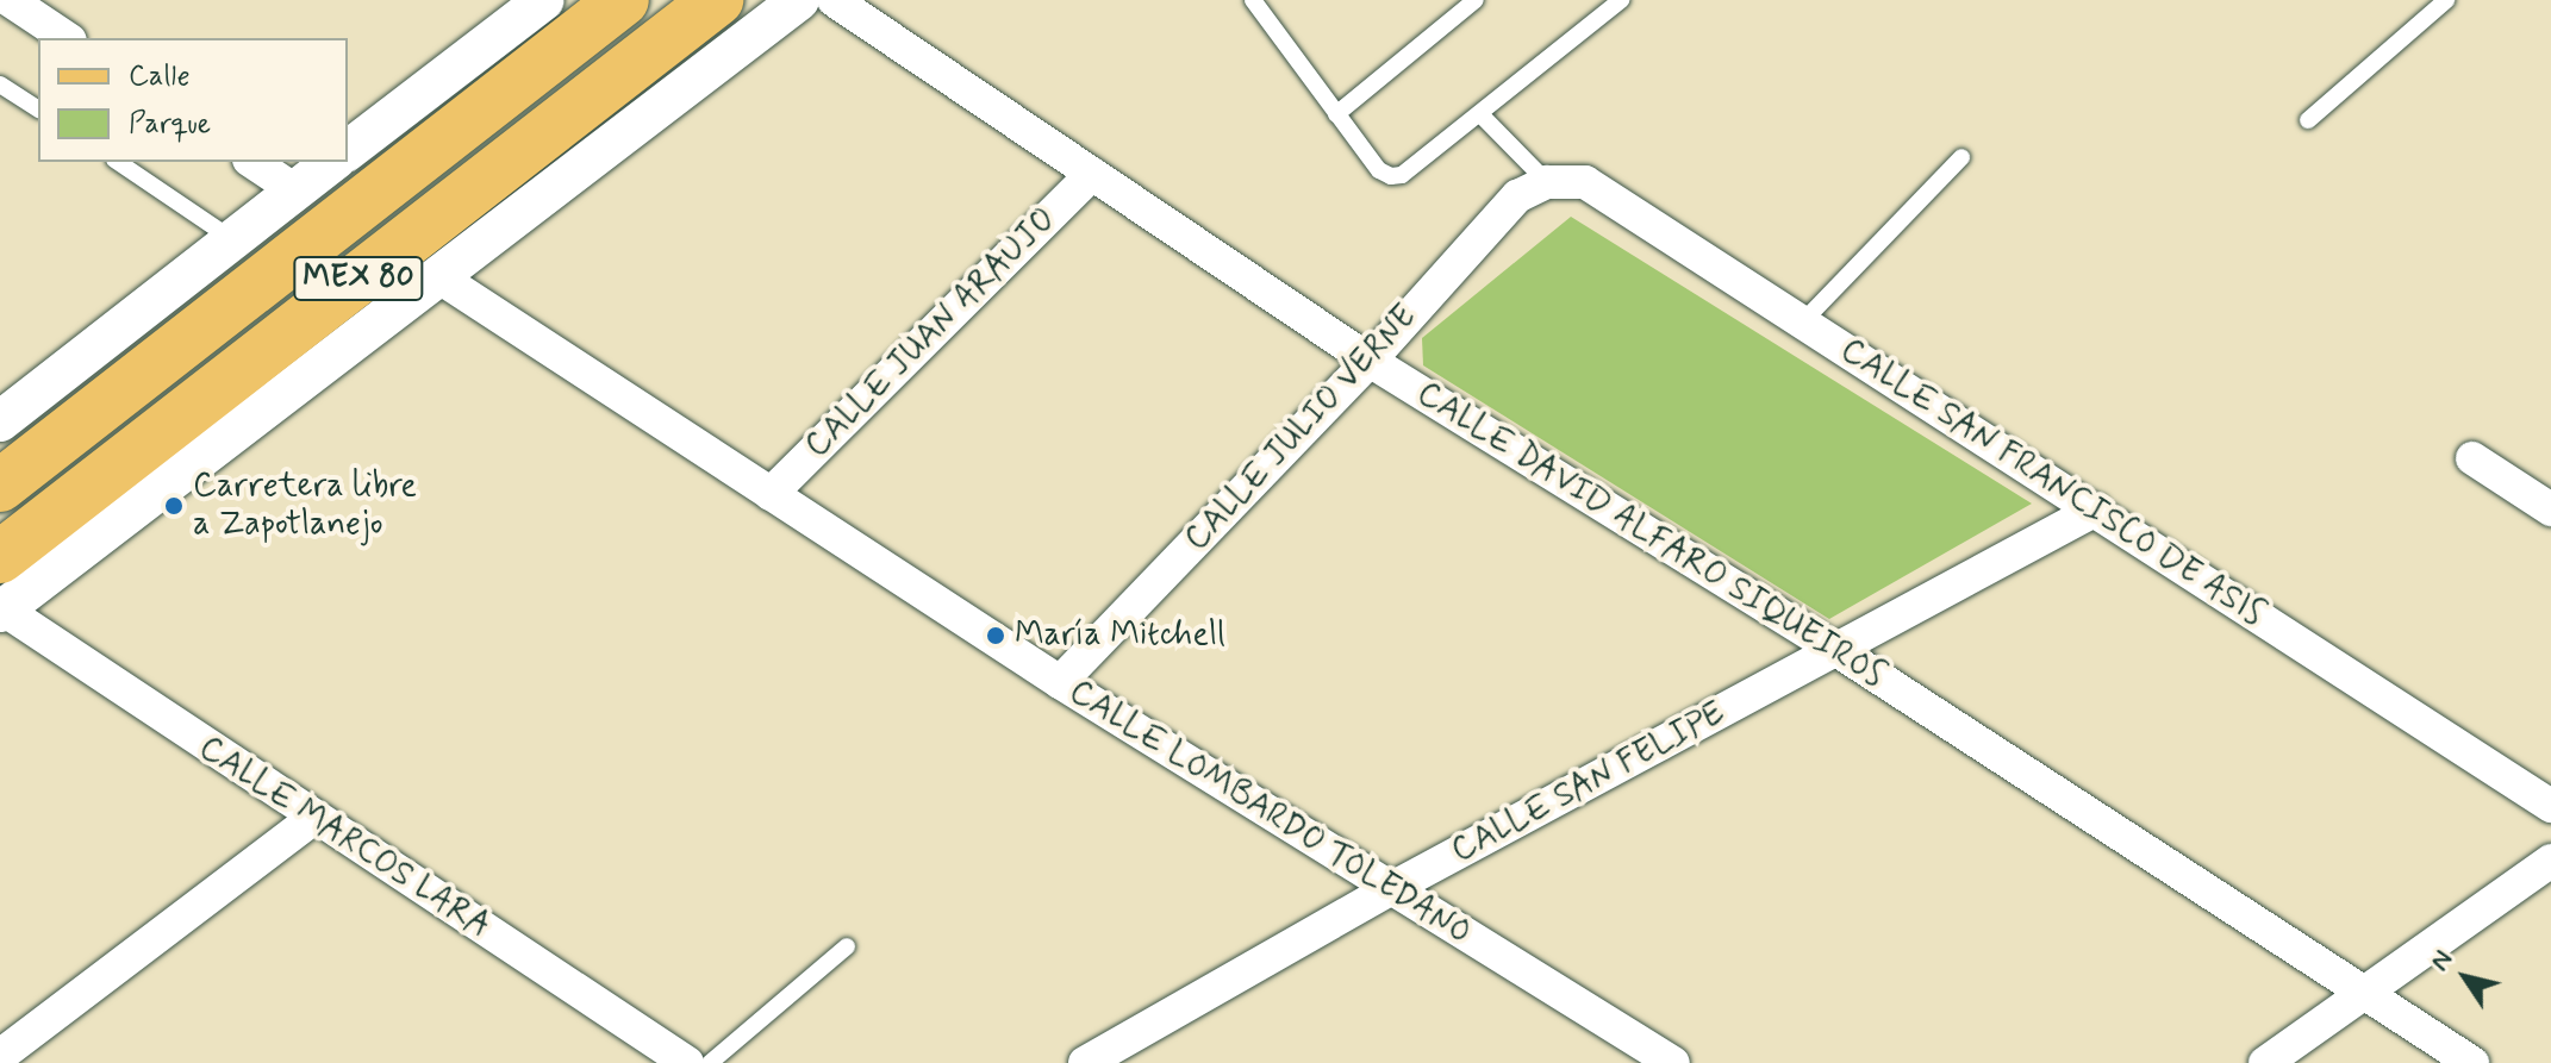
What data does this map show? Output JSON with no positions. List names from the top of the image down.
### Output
{
  "streets": {
    "main road": ["MEX 80"],
    "street": [
      "CALLE JUAN ARAUJO",
      "CALLE JULIO VERNE",
      "CALLE SAN FRANCISCO DE ASIS",
      "CALLE DAVID ALFARO SIQUEIROS",
      "CALLE SAN FELIPE",
      "CALLE LOMBARDO TOLEDANO",
      "CALLE MARCOS LARA"
    ]
  },
  "crossings": [
    ["CALLE JUAN ARAUJO", "CALLE DAVID ALFARO SIQUEIROS"],
    ["CALLE JUAN ARAUJO", "CALLE LOMBARDO TOLEDANO"],
    ["CALLE JULIO VERNE", "CALLE SAN FRANCISCO DE ASIS"],
    ["CALLE JULIO VERNE", "CALLE DAVID ALFARO SIQUEIROS"],
    ["CALLE JULIO VERNE", "CALLE LOMBARDO TOLEDANO"],
    ["CALLE SAN FRANCISCO DE ASIS", "CALLE SAN FELIPE"],
    ["CALLE DAVID ALFARO SIQUEIROS", "CALLE SAN FELIPE"],
    ["CALLE SAN FELIPE", "CALLE LOMBARDO TOLEDANO"]
  ],
  "places": ["Carretera libre a Zapotlanejo", "María Mitchell"],
  "legend": ["Calle", "Parque"],
  "north": "top left"
}
